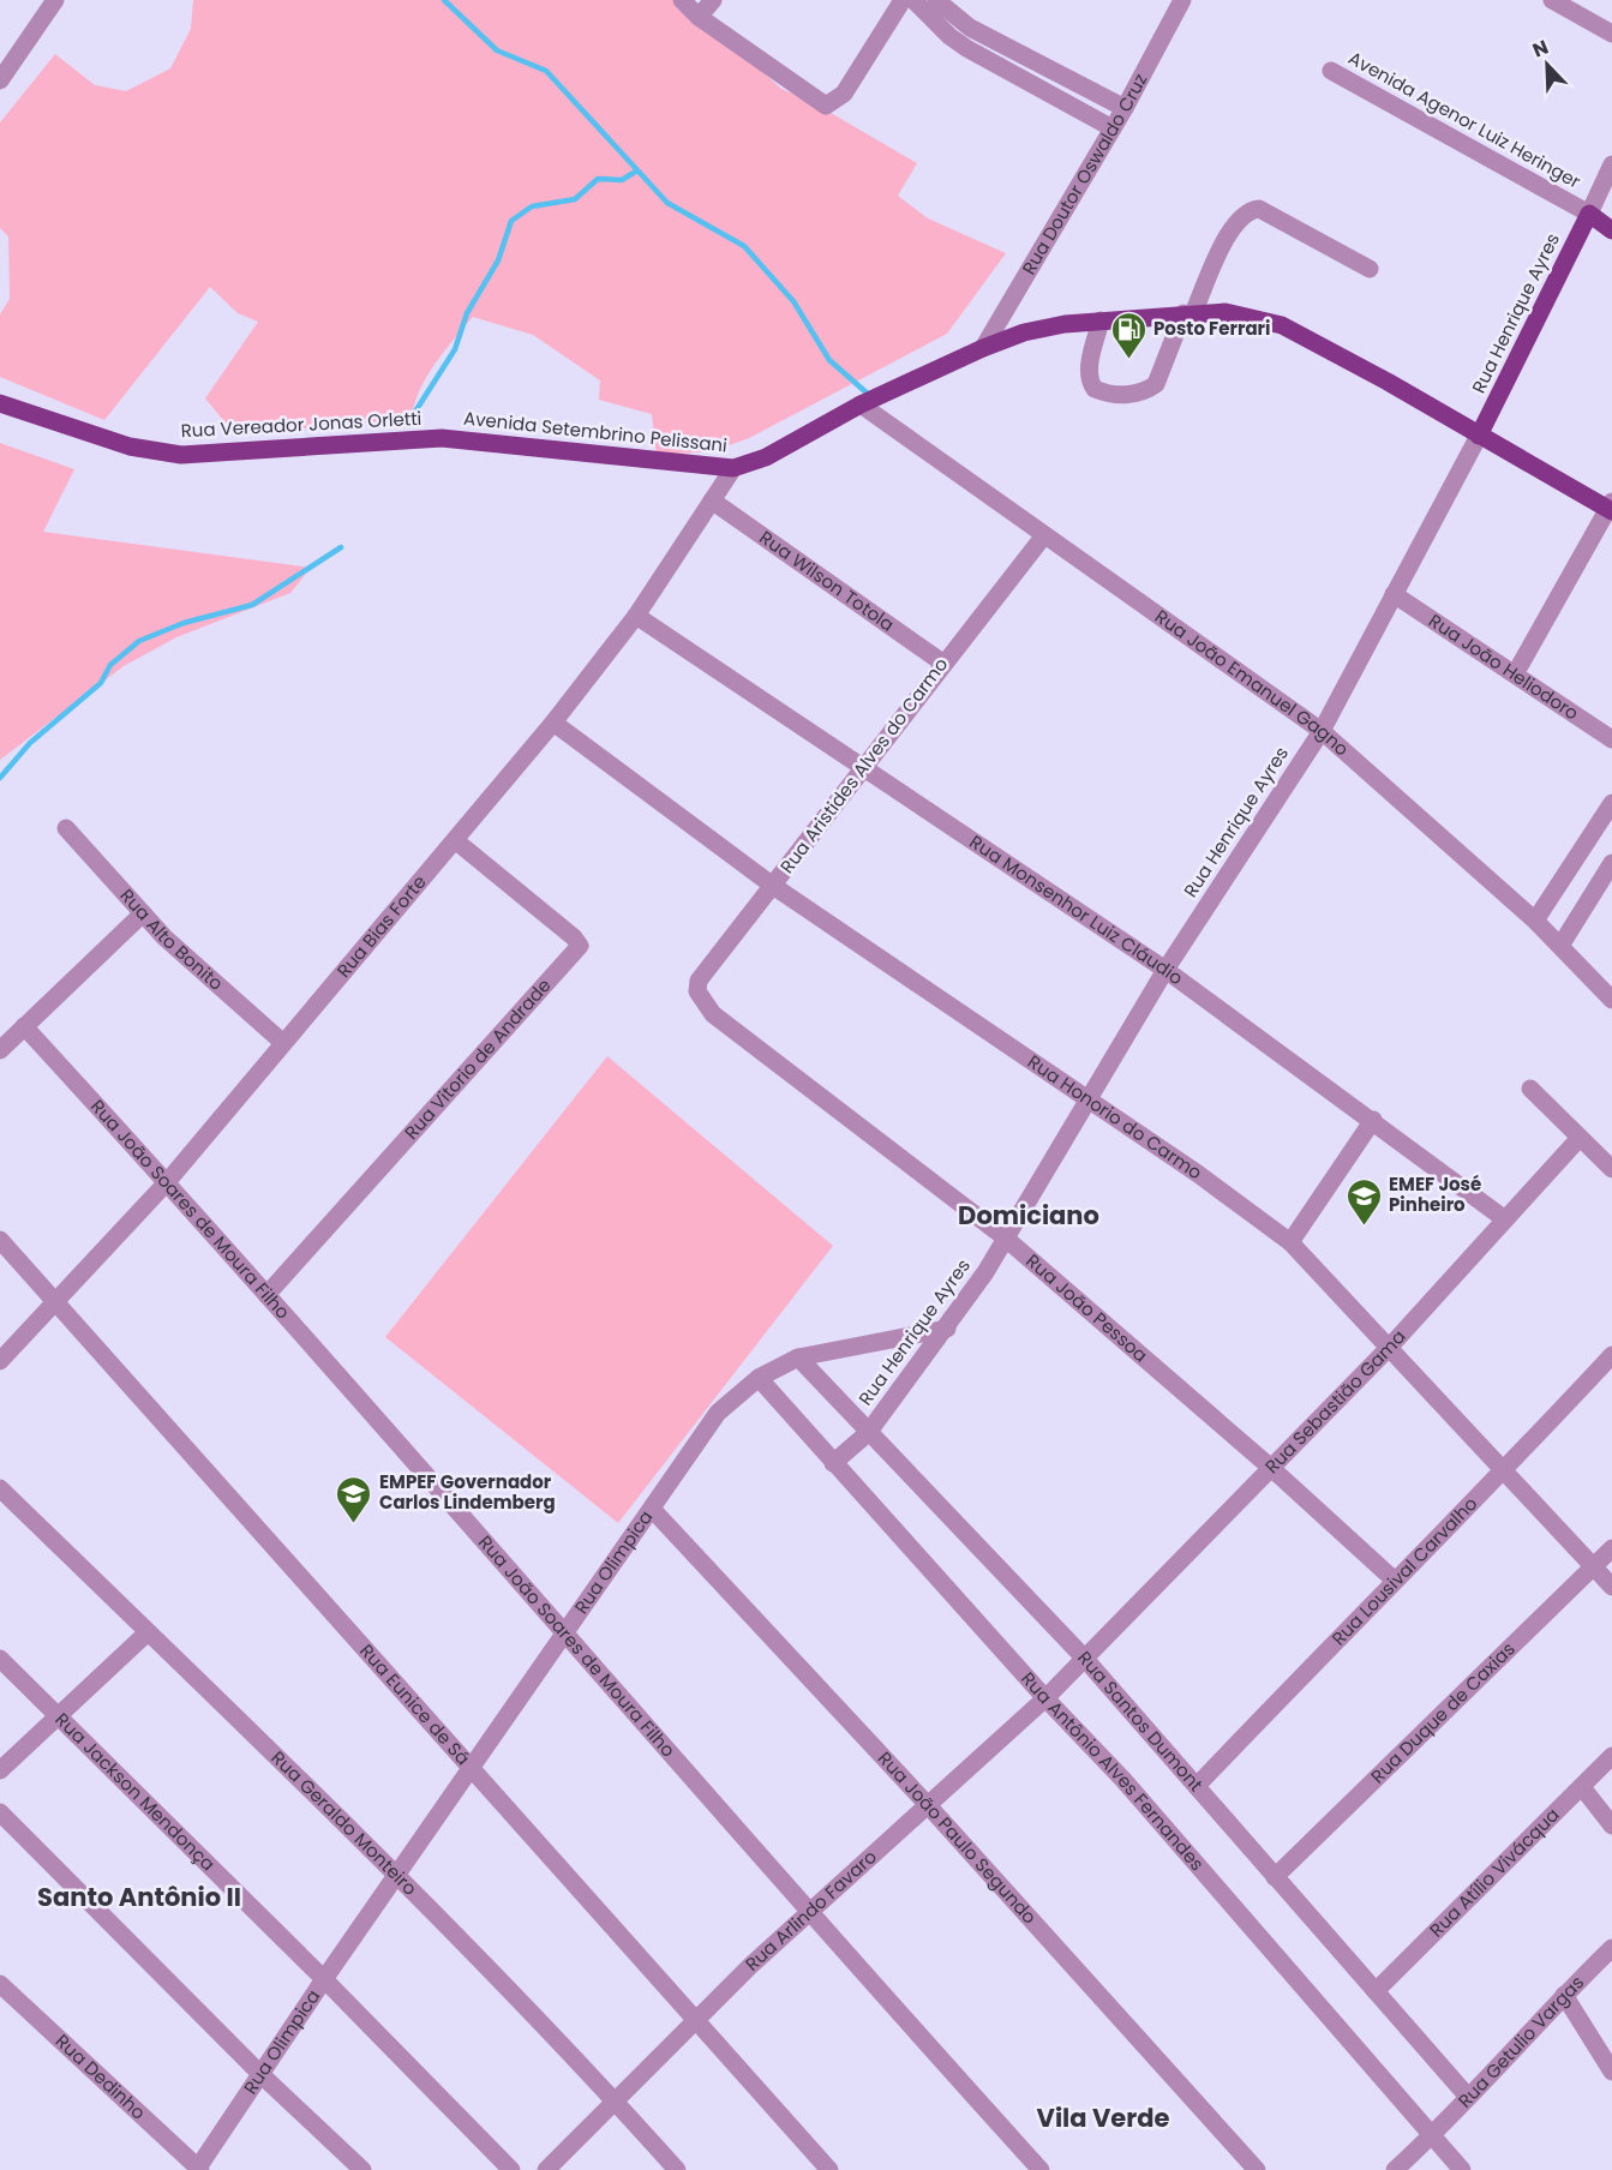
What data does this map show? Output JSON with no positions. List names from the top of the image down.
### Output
{
  "streets": {
    "main road": [
      "Avenida Agenor Luiz Heringer",
      "Rua Henrique Ayres",
      "Rua Vereador Jonas Orletti",
      "Avenida Setembrino Pelissani"
    ],
    "street": [
      "Rua Doutor Oswaldo Cruz",
      "Rua Wilson Totola",
      "Rua João Heliodoro",
      "Rua João Emanuel Gagno",
      "Rua Aristides Alves do Carmo",
      "Rua Monsenhor Luiz Cláudio",
      "Rua Bias Forte",
      "Rua Alto Bonito",
      "Rua Vitorio de Andrade",
      "Rua Honorio do Carmo",
      "Rua João Soares de Moura Filho",
      "Rua João Pessoa",
      "Rua Sebastião Gama",
      "Rua Olimpica",
      "Rua Lousival Carvalho",
      "Rua Eunice de Sá",
      "Rua Duque de Caxias",
      "Rua Santos Dumont",
      "Rua Antônio Alves Fernandes",
      "Rua Jackson Mendonça",
      "Rua Geraldo Monteiro",
      "Rua João Paulo Segundo",
      "Rua Atílio Vivácqua",
      "Rua Arlindo Favaro",
      "Rua Getulio Vargas",
      "Rua Dedinho"
    ]
  },
  "crossings": [
    ["Avenida Agenor Luiz Heringer", "Rua Henrique Ayres"],
    ["Rua Doutor Oswaldo Cruz", "Avenida Setembrino Pelissani"],
    ["Rua Henrique Ayres", "Avenida Setembrino Pelissani"],
    ["Rua Henrique Ayres", "Rua João Heliodoro"],
    ["Rua Henrique Ayres", "Rua João Emanuel Gagno"],
    ["Rua Henrique Ayres", "Rua Monsenhor Luiz Cláudio"],
    ["Rua Henrique Ayres", "Rua Honorio do Carmo"],
    ["Rua Henrique Ayres", "Rua João Pessoa"],
    ["Rua Henrique Ayres", "Rua Olimpica"],
    ["Rua Henrique Ayres", "Rua Santos Dumont"],
    ["Rua Henrique Ayres", "Rua Antônio Alves Fernandes"],
    ["Rua Vereador Jonas Orletti", "Avenida Setembrino Pelissani"],
    ["Avenida Setembrino Pelissani", "Rua João Emanuel Gagno"],
    ["Avenida Setembrino Pelissani", "Rua Bias Forte"],
    ["Rua Wilson Totola", "Rua Aristides Alves do Carmo"],
    ["Rua Wilson Totola", "Rua Bias Forte"],
    ["Rua João Emanuel Gagno", "Rua Aristides Alves do Carmo"],
    ["Rua Aristides Alves do Carmo", "Rua Monsenhor Luiz Cláudio"],
    ["Rua Aristides Alves do Carmo", "Rua Honorio do Carmo"],
    ["Rua Aristides Alves do Carmo", "Rua João Pessoa"],
    ["Rua Monsenhor Luiz Cláudio", "Rua Bias Forte"],
    ["Rua Monsenhor Luiz Cláudio", "Rua Sebastião Gama"],
    ["Rua Bias Forte", "Rua Alto Bonito"],
    ["Rua Bias Forte", "Rua Vitorio de Andrade"],
    ["Rua Bias Forte", "Rua Honorio do Carmo"],
    ["Rua Bias Forte", "Rua João Soares de Moura Filho"],
    ["Rua Bias Forte", "Rua Eunice de Sá"],
    ["Rua Vitorio de Andrade", "Rua João Soares de Moura Filho"],
    ["Rua Honorio do Carmo", "Rua Sebastião Gama"],
    ["Rua Honorio do Carmo", "Rua Lousival Carvalho"],
    ["Rua Honorio do Carmo", "Rua Duque de Caxias"],
    ["Rua João Soares de Moura Filho", "Rua Olimpica"],
    ["Rua João Soares de Moura Filho", "Rua Arlindo Favaro"],
    ["Rua João Pessoa", "Rua Sebastião Gama"],
    ["Rua João Pessoa", "Rua Lousival Carvalho"],
    ["Rua Sebastião Gama", "Rua Santos Dumont"],
    ["Rua Sebastião Gama", "Rua Arlindo Favaro"],
    ["Rua Olimpica", "Rua Eunice de Sá"],
    ["Rua Olimpica", "Rua Santos Dumont"],
    ["Rua Olimpica", "Rua Antônio Alves Fernandes"],
    ["Rua Olimpica", "Rua Jackson Mendonça"],
    ["Rua Olimpica", "Rua Geraldo Monteiro"],
    ["Rua Olimpica", "Rua João Paulo Segundo"],
    ["Rua Olimpica", "Rua Dedinho"],
    ["Rua Lousival Carvalho", "Rua Santos Dumont"],
    ["Rua Eunice de Sá", "Rua Arlindo Favaro"],
    ["Rua Duque de Caxias", "Rua Santos Dumont"],
    ["Rua Santos Dumont", "Rua Atílio Vivácqua"],
    ["Rua Santos Dumont", "Rua Arlindo Favaro"],
    ["Rua Santos Dumont", "Rua Getulio Vargas"],
    ["Rua Antônio Alves Fernandes", "Rua Arlindo Favaro"],
    ["Rua Antônio Alves Fernandes", "Rua Getulio Vargas"],
    ["Rua Geraldo Monteiro", "Rua Arlindo Favaro"],
    ["Rua João Paulo Segundo", "Rua Arlindo Favaro"]
  ],
  "districts": ["Domiciano", "Santo Antônio II", "Vila Verde"],
  "places": {
    "fuel station": ["Posto Ferrari"],
    "school or university": ["EMEF José Pinheiro", "EMPEF Governador Carlos Lindemberg"]
  },
  "north": "top left"
}
